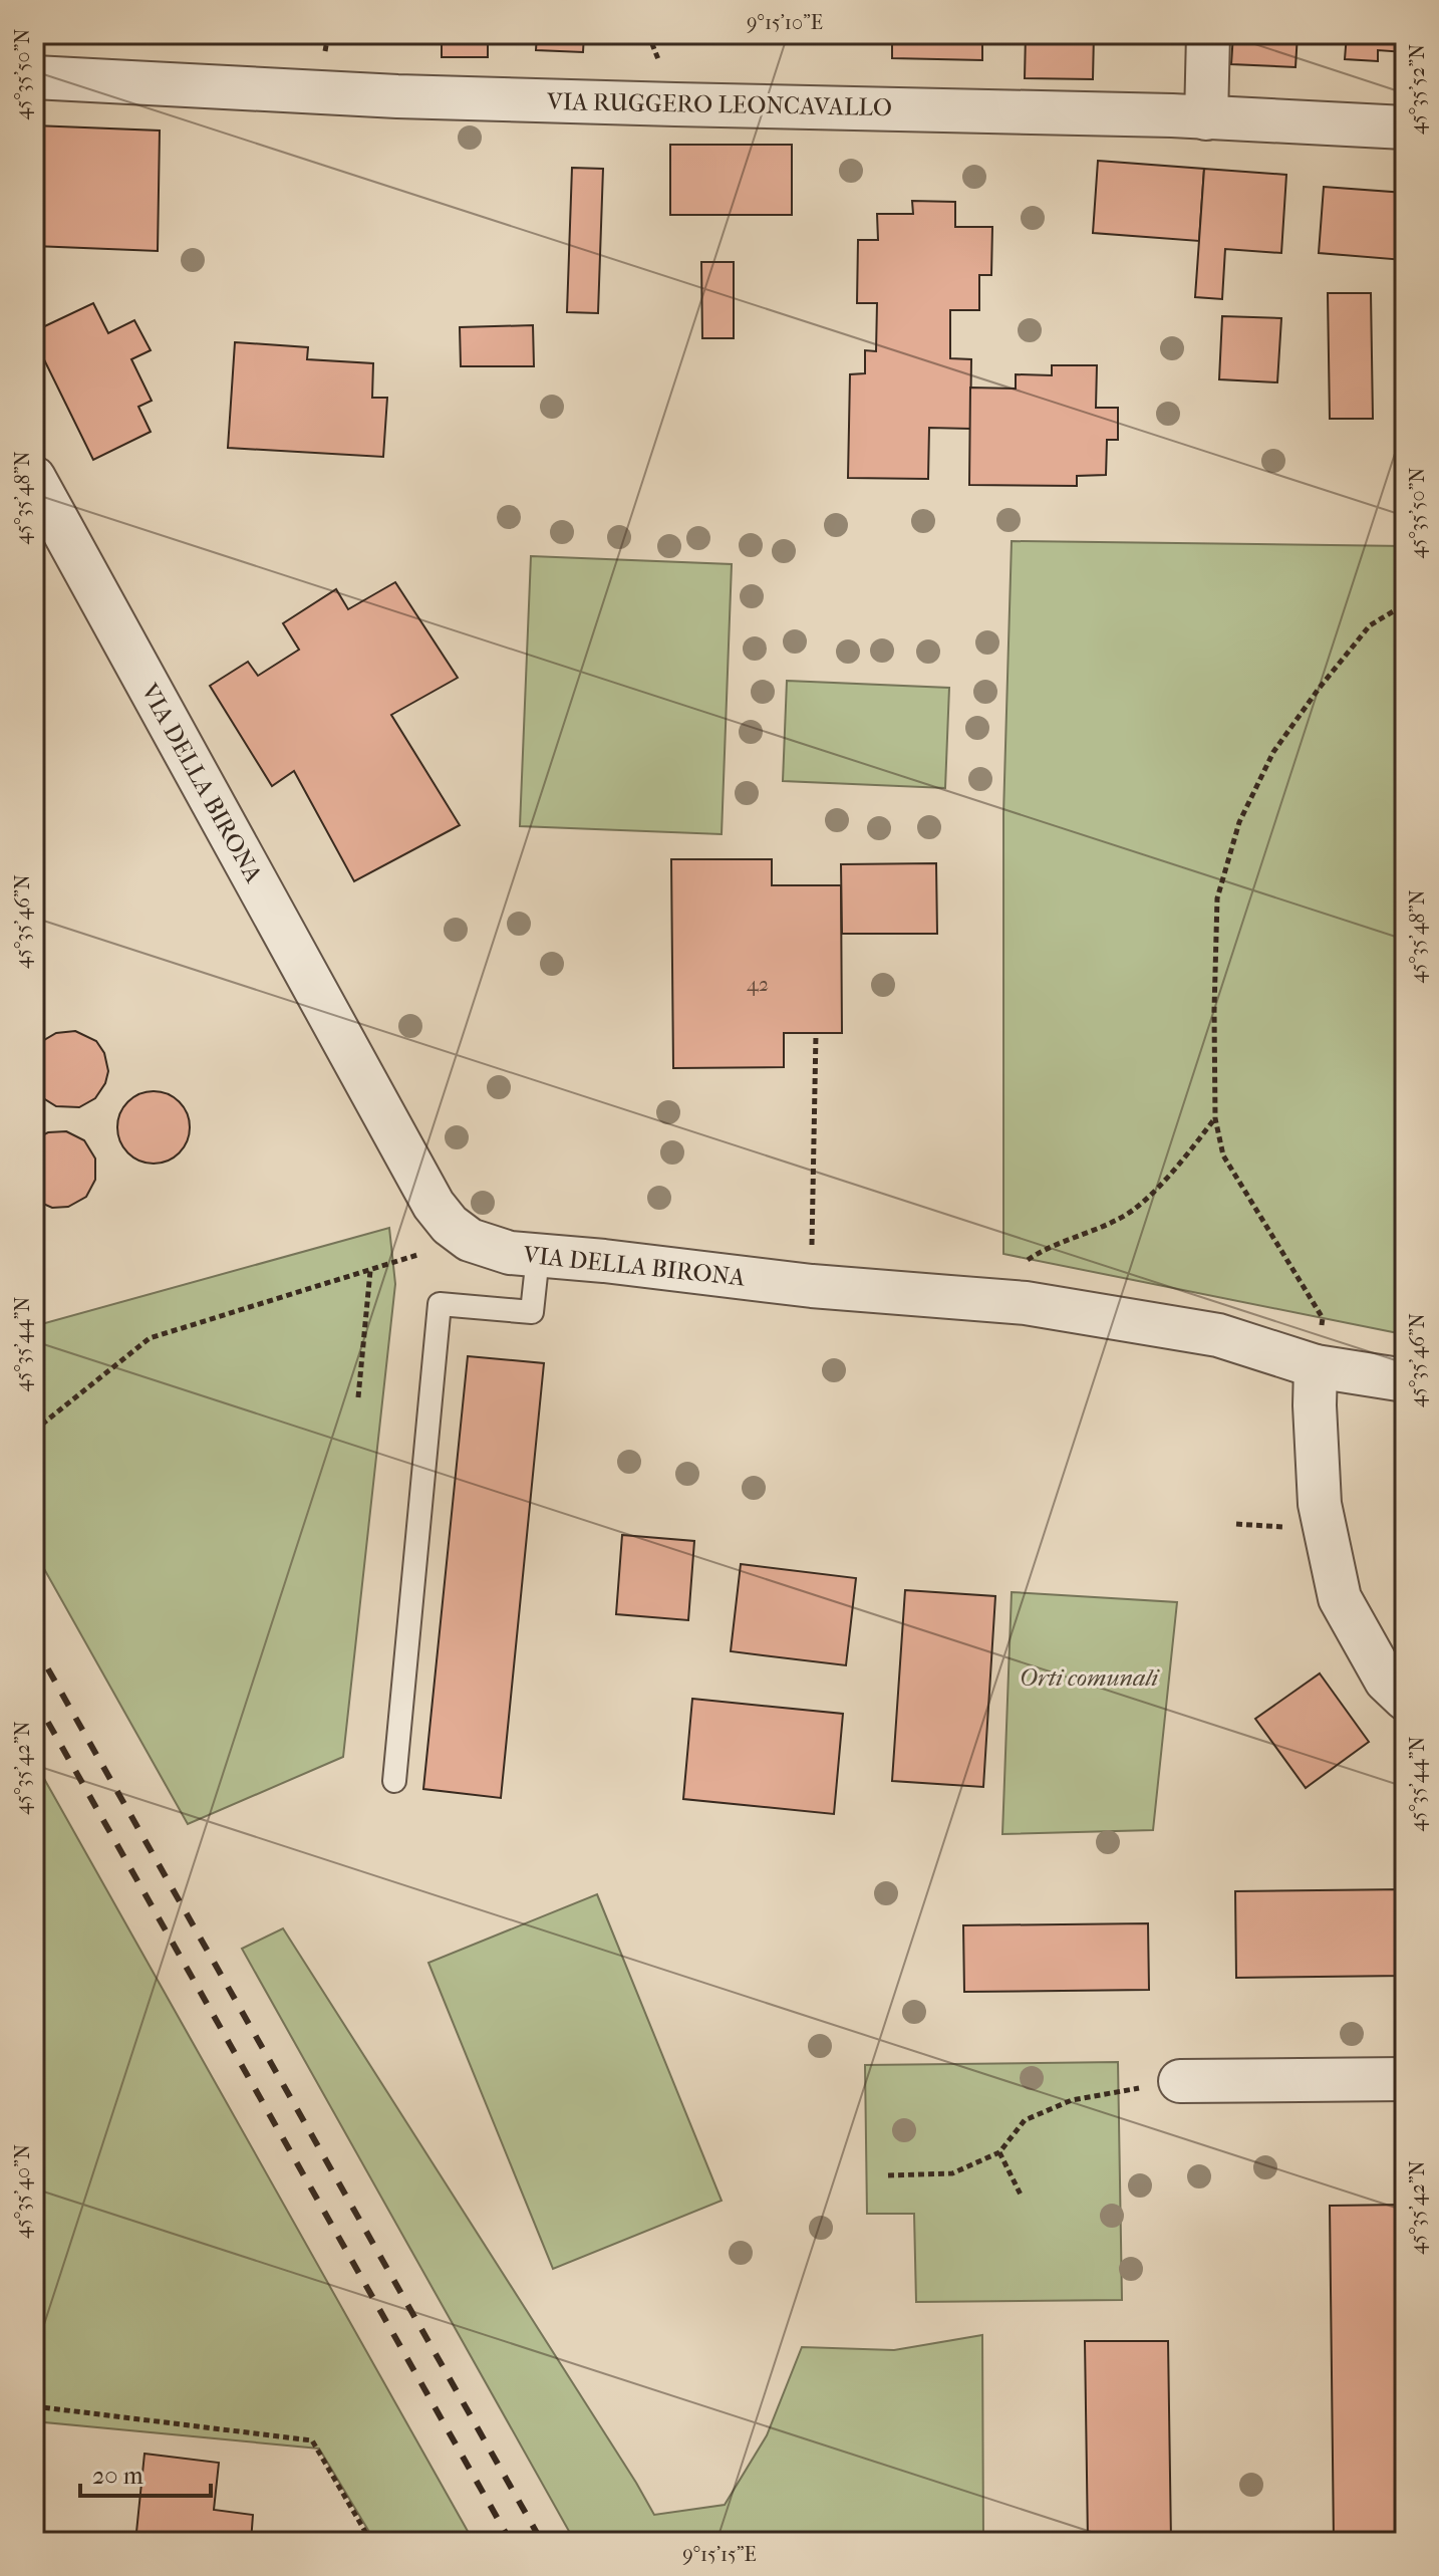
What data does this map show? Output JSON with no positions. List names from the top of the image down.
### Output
{
  "streets": {
    "street": ["VIA RUGGERO LEONCAVALLO", "VIA DELLA BIRONA"]
  },
  "parks": ["Orti comunali"],
  "house_numbers": ["42"],
  "scale_bar": "20 m",
  "coordinates": [
    "9°15'10\"E",
    "45°35'50\"N",
    "45°35'52\"N",
    "45°35'48\"N",
    "45°35'46\"N",
    "45°35'44\"N",
    "45°35'42\"N",
    "45°35'40\"N",
    "9°15'15\"E"
  ]
}
